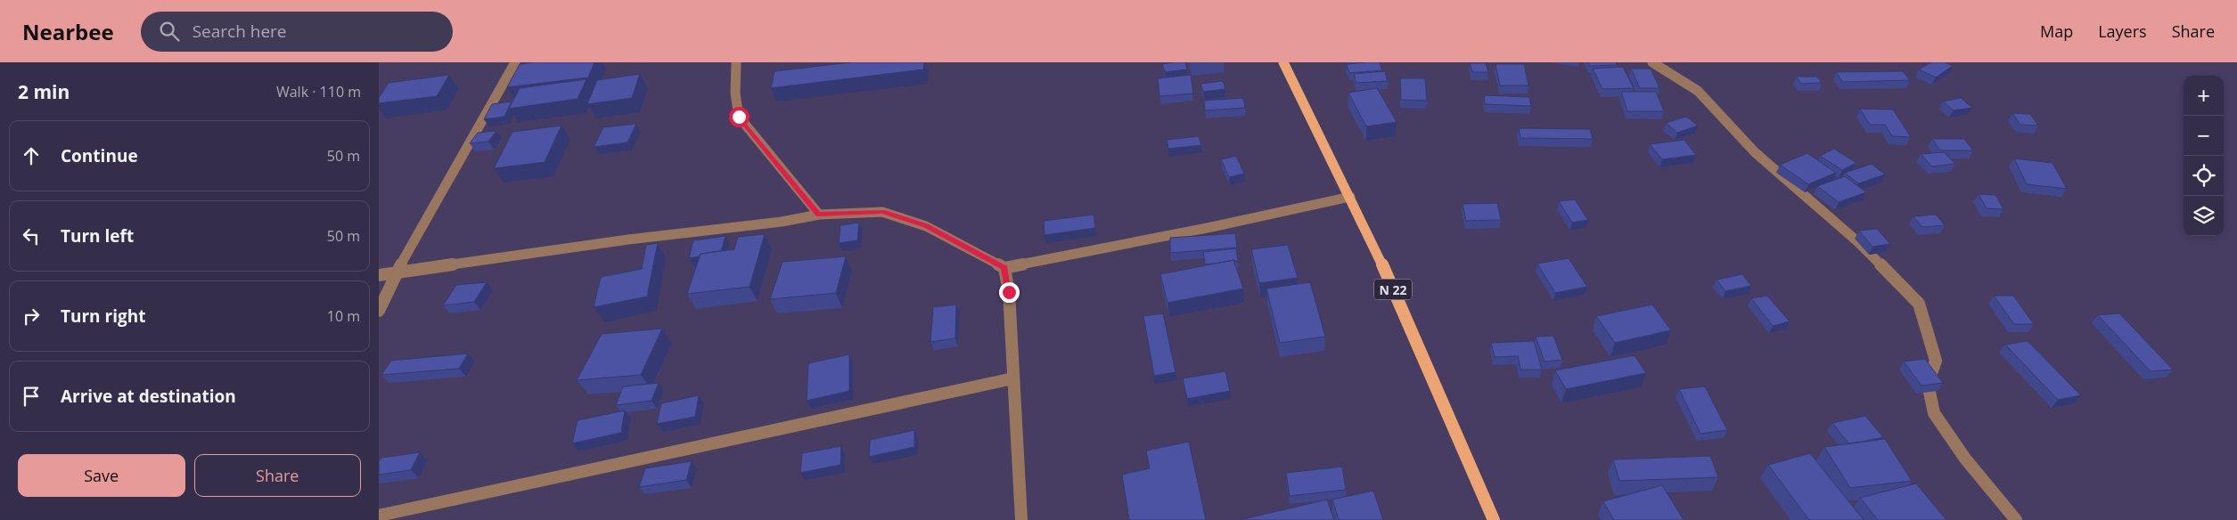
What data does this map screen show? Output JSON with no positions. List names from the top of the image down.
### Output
{
  "streets": {
    "main road": ["N 22"]
  },
  "page": {
    "header": "Nearbee",
    "search": "Search here",
    "nav": ["Map", "Layers", "Share"],
    "heading": ["2 min", "Walk · 110 m"],
    "map_buttons": ["+", "−"],
    "list": [
      ["Continue", "50 m"],
      ["Turn left", "50 m"],
      ["Turn right", "10 m"],
      "Arrive at destination"
    ],
    "buttons": ["Save", "Share"]
  }
}
